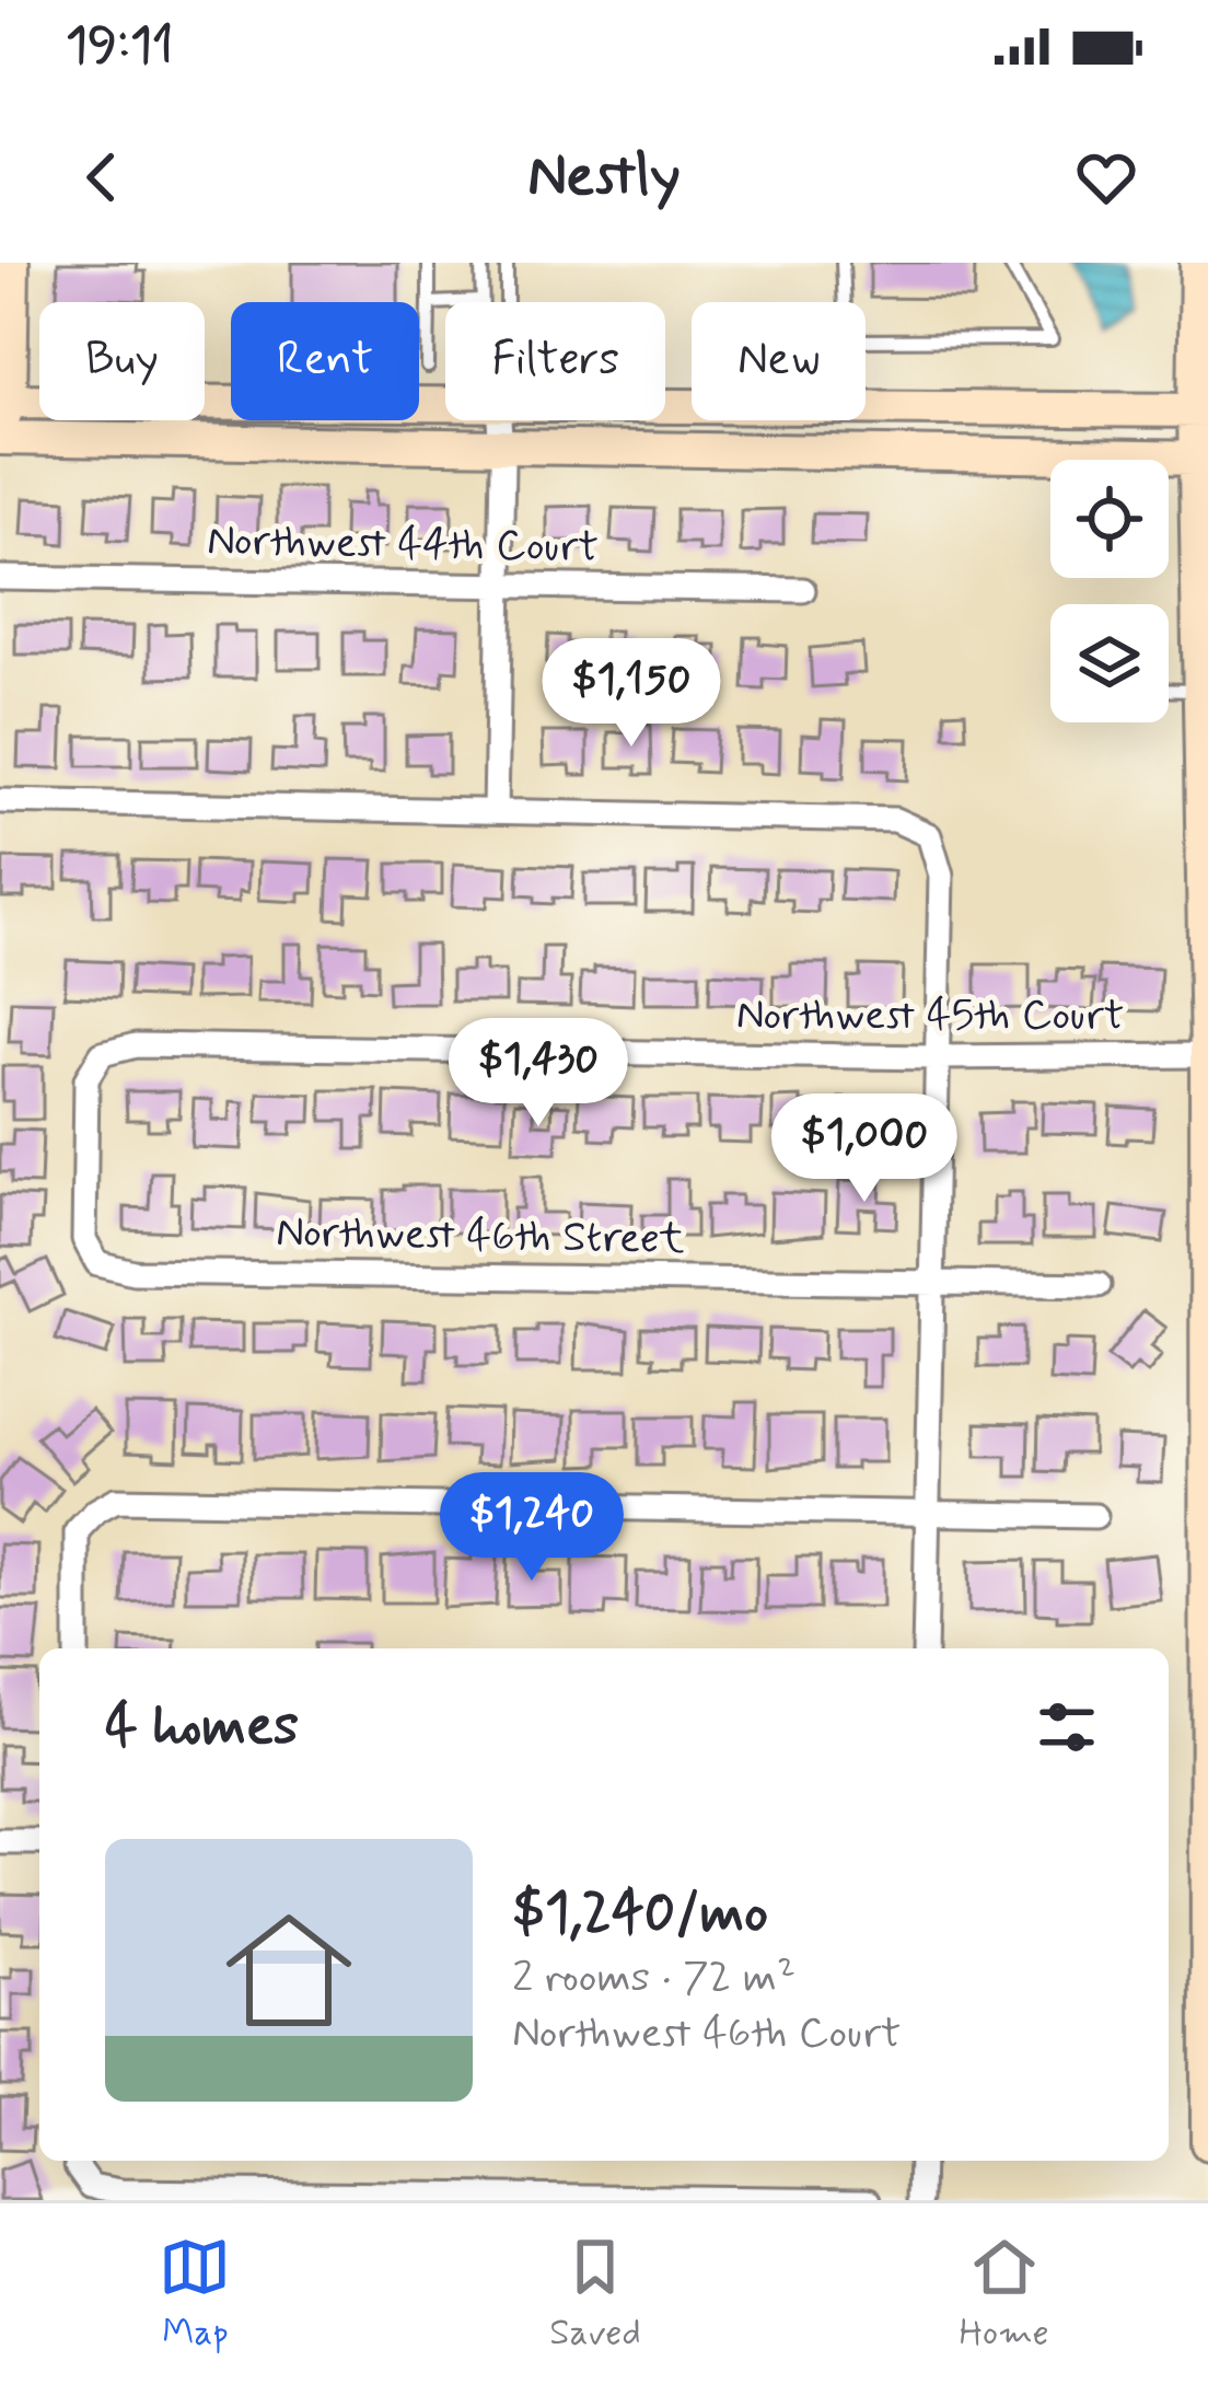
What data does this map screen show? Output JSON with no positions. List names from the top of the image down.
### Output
{
  "streets": {
    "street": ["Northwest 44th Court", "Northwest 45th Court", "Northwest 46th Street"]
  },
  "crossings": [
    ["Northwest 45th Court", "Northwest 46th Street"]
  ],
  "page": {
    "status": "19:11",
    "header": "Nestly",
    "chip": [
      "Buy",
      "Rent",
      "Filters",
      "New"
    ],
    "price": [
      "$1,150",
      "$1,430",
      "$1,000",
      "$1,240"
    ],
    "heading": "4 homes",
    "list": [
      {
        "name": "$1,240/mo",
        "note": "2 rooms · 72 m² · Northwest 46th Court"
      }
    ],
    "tabs": ["Map", "Saved", "Home"]
  }
}
